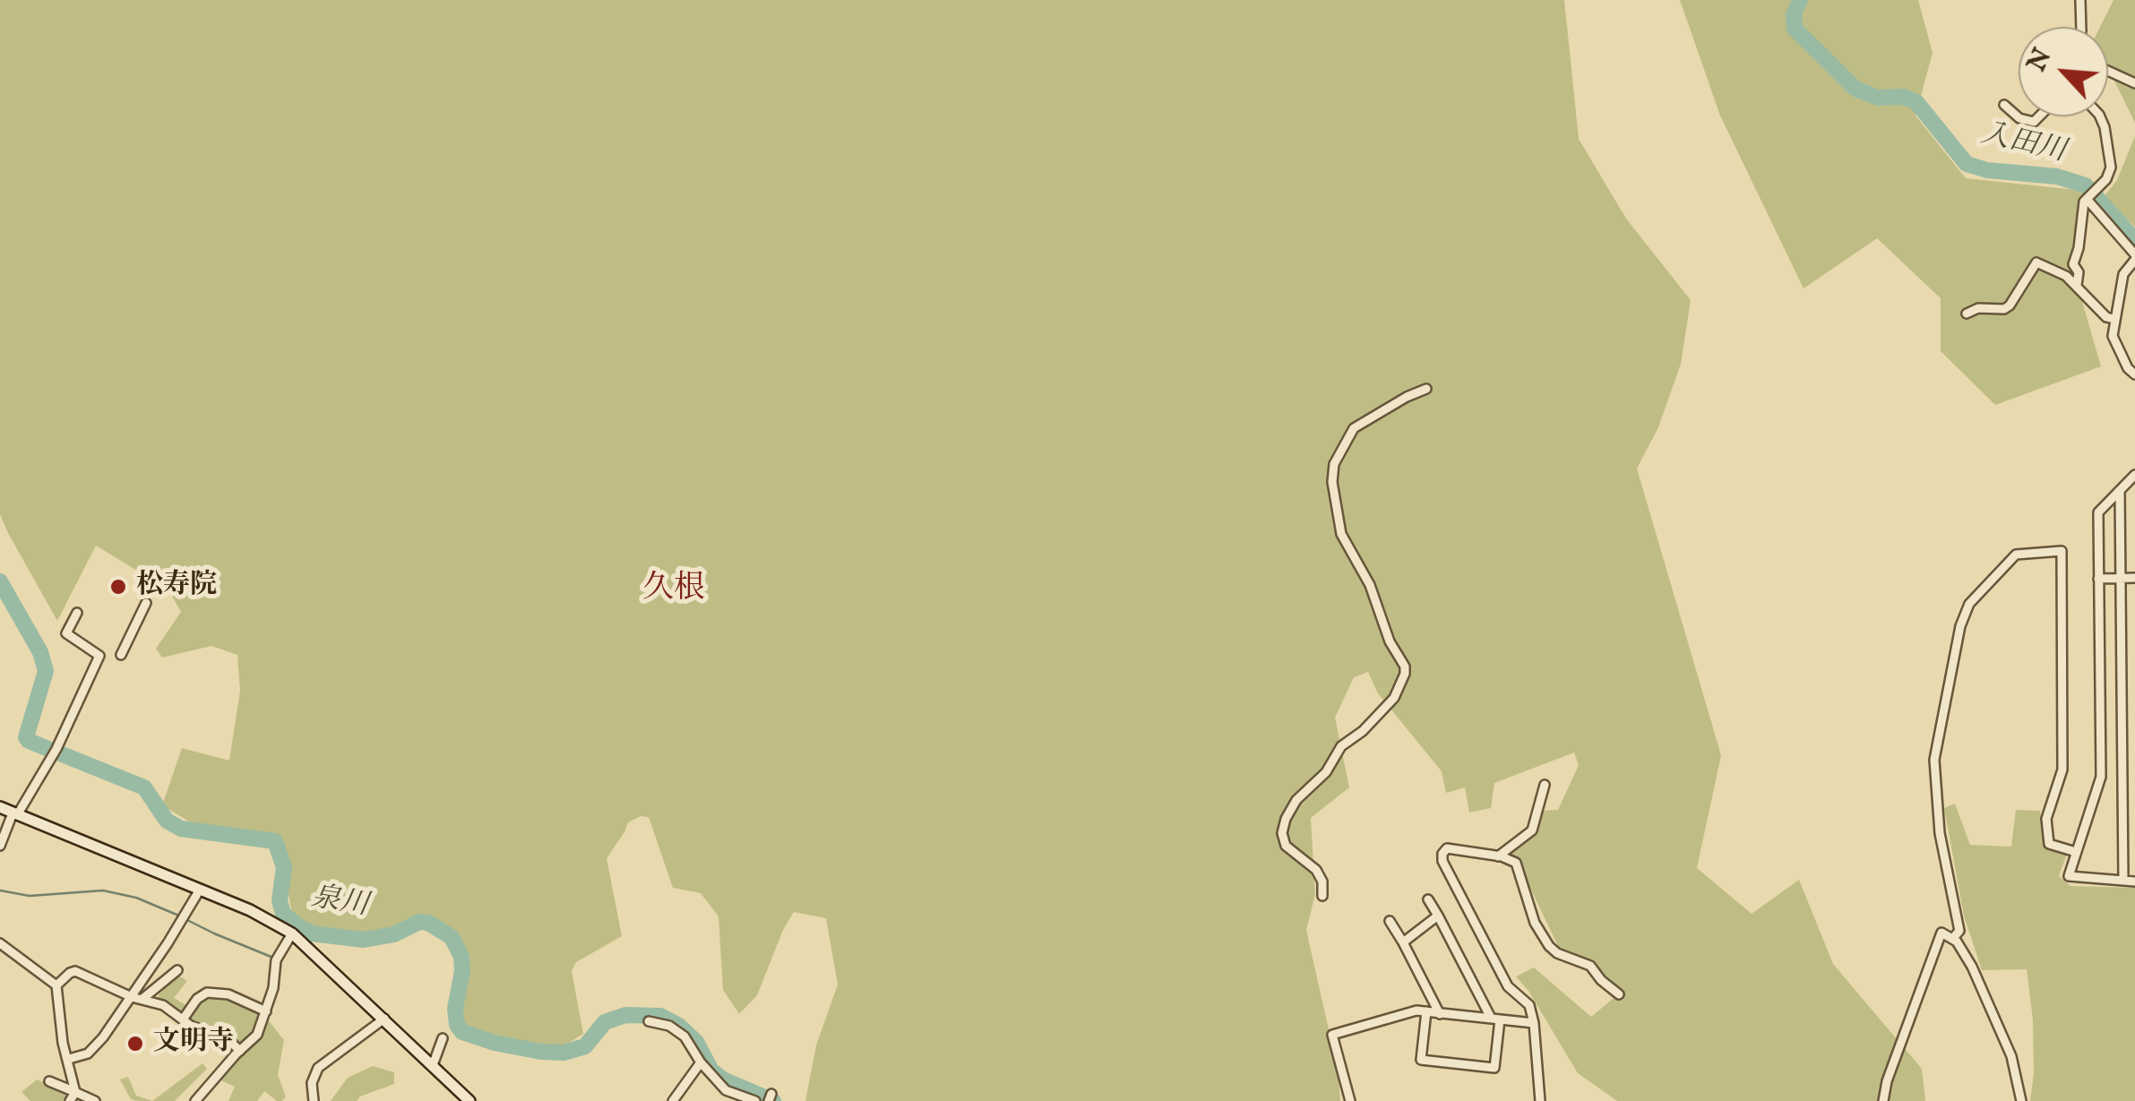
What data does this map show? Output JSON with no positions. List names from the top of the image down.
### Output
{
  "districts": ["久根"],
  "water": ["入田川", "泉川"],
  "places": ["松寿院", "文明寺"],
  "north": "top left"
}
